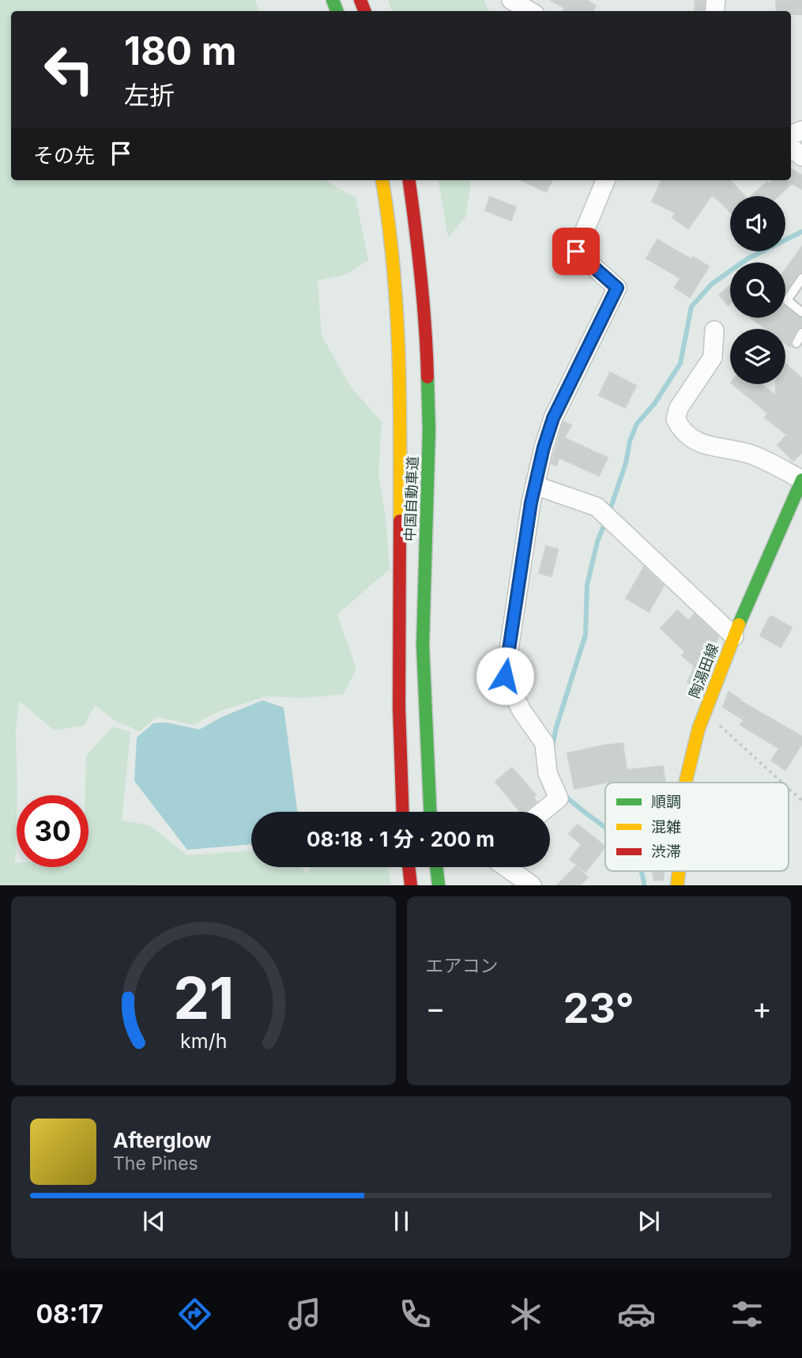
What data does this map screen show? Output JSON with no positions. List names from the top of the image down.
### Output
{
  "streets": {
    "main road": ["中国自動車道", "陶湯田線"]
  },
  "legend": ["順調", "混雑", "渋滞"],
  "page": {
    "turn": ["180 m", "左折"],
    "then": "その先",
    "limit": "30",
    "trip": "08:18 · 1 分 · 200 m",
    "tile": "エアコン",
    "heat": ["−", "23°", "+"],
    "song": ["Afterglow", "The Pines"],
    "tabs": "08:17",
    "gauge": ["21", "km/h"]
  }
}
